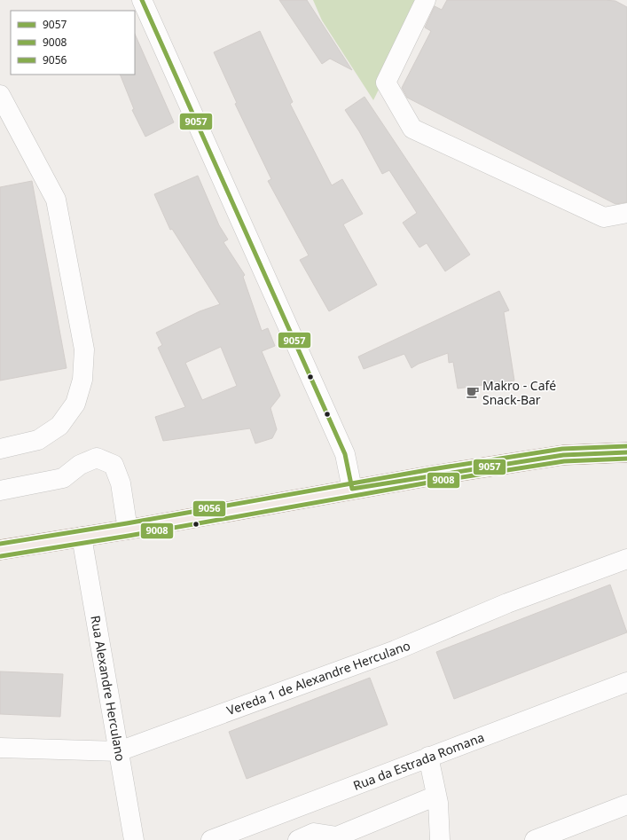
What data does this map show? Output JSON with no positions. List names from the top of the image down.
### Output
{
  "streets": {
    "street": ["Vereda 1 de Alexandre Herculano", "Rua Alexandre Herculano", "Rua da Estrada Romana"]
  },
  "crossings": [
    ["Vereda 1 de Alexandre Herculano", "Rua Alexandre Herculano"]
  ],
  "places": {
    "cafe": ["Makro - Café Snack-Bar"]
  },
  "lines": ["transit line 9057", "transit line 9056", "transit line 9008"],
  "legend": ["9057", "9008", "9056"]
}
